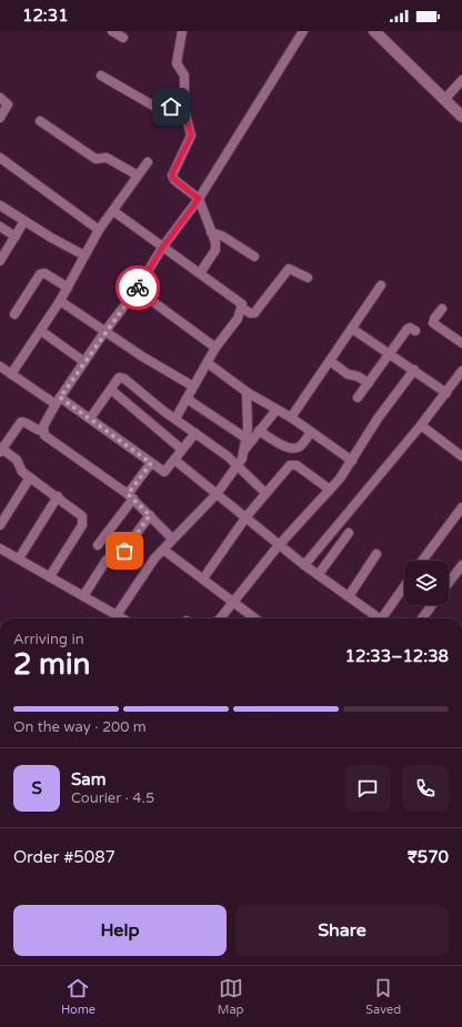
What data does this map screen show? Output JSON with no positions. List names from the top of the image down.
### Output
{
  "page": {
    "status": "12:31",
    "heading": ["2 min", "Arriving in", "12:33–12:38"],
    "panel": [
      "Sam",
      "Courier · 4.5",
      "Order #5087",
      "₹570"
    ],
    "bar": "On the way · 200 m",
    "round": "S",
    "buttons": ["Help", "Share"],
    "tabs": ["Home", "Map", "Saved"]
  }
}
